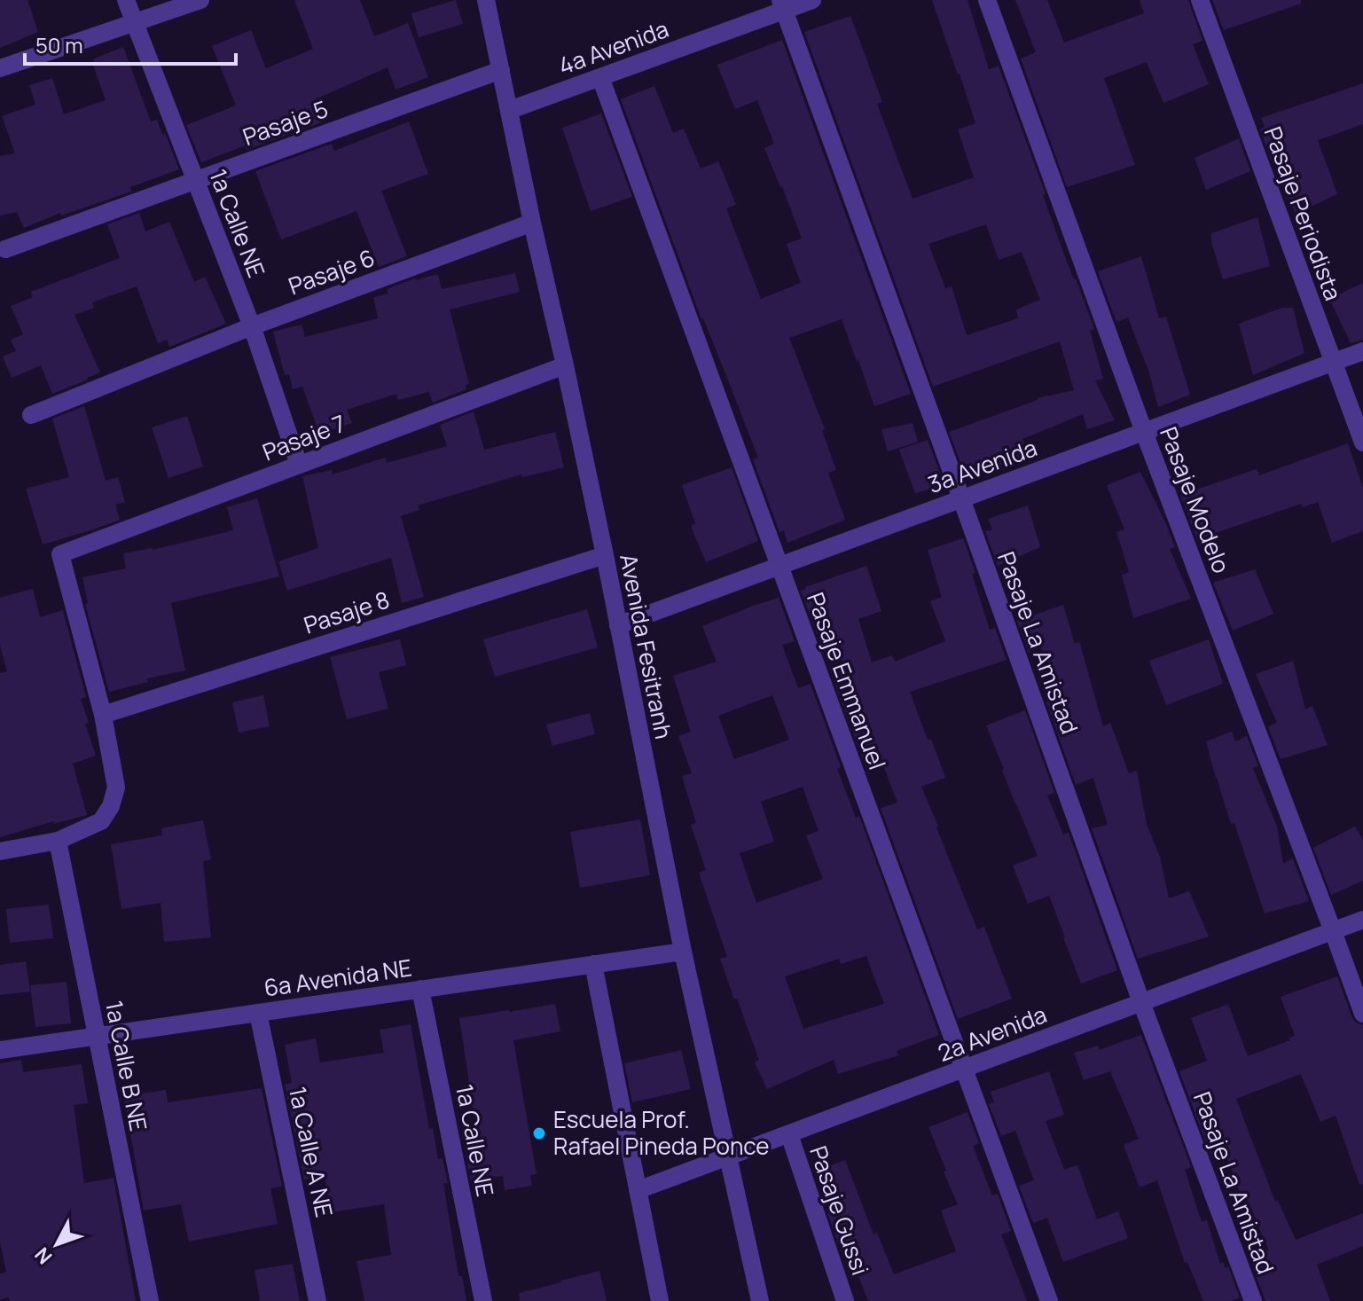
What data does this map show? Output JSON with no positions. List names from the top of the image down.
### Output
{
  "streets": {
    "street": [
      "4a Avenida",
      "Pasaje 5",
      "Pasaje Periodista",
      "1a Calle NE",
      "Pasaje 6",
      "Pasaje 7",
      "3a Avenida",
      "Pasaje Modelo",
      "Pasaje 8",
      "Pasaje La Amistad",
      "Avenida Fesitranh",
      "Pasaje Emmanuel",
      "6a Avenida NE",
      "2a Avenida",
      "1a Calle B NE",
      "1a Calle A NE",
      "Pasaje Gussi"
    ]
  },
  "crossings": [
    ["4a Avenida", "Pasaje La Amistad"],
    ["4a Avenida", "Avenida Fesitranh"],
    ["4a Avenida", "Pasaje Emmanuel"],
    ["Pasaje 5", "1a Calle NE"],
    ["Pasaje 5", "Avenida Fesitranh"],
    ["Pasaje Periodista", "3a Avenida"],
    ["1a Calle NE", "Pasaje 6"],
    ["1a Calle NE", "Pasaje 7"],
    ["1a Calle NE", "6a Avenida NE"],
    ["Pasaje 6", "Avenida Fesitranh"],
    ["Pasaje 7", "Pasaje 8"],
    ["Pasaje 7", "Avenida Fesitranh"],
    ["3a Avenida", "Pasaje Modelo"],
    ["3a Avenida", "Pasaje La Amistad"],
    ["3a Avenida", "Avenida Fesitranh"],
    ["3a Avenida", "Pasaje Emmanuel"],
    ["Pasaje Modelo", "2a Avenida"],
    ["Pasaje 8", "Avenida Fesitranh"],
    ["Pasaje La Amistad", "2a Avenida"],
    ["Avenida Fesitranh", "6a Avenida NE"],
    ["Avenida Fesitranh", "2a Avenida"],
    ["Pasaje Emmanuel", "2a Avenida"],
    ["6a Avenida NE", "1a Calle B NE"],
    ["6a Avenida NE", "1a Calle A NE"],
    ["2a Avenida", "Pasaje Gussi"]
  ],
  "places": ["Escuela Prof. Rafael Pineda Ponce"],
  "scale_bar": "50 m",
  "north": "bottom left"
}
